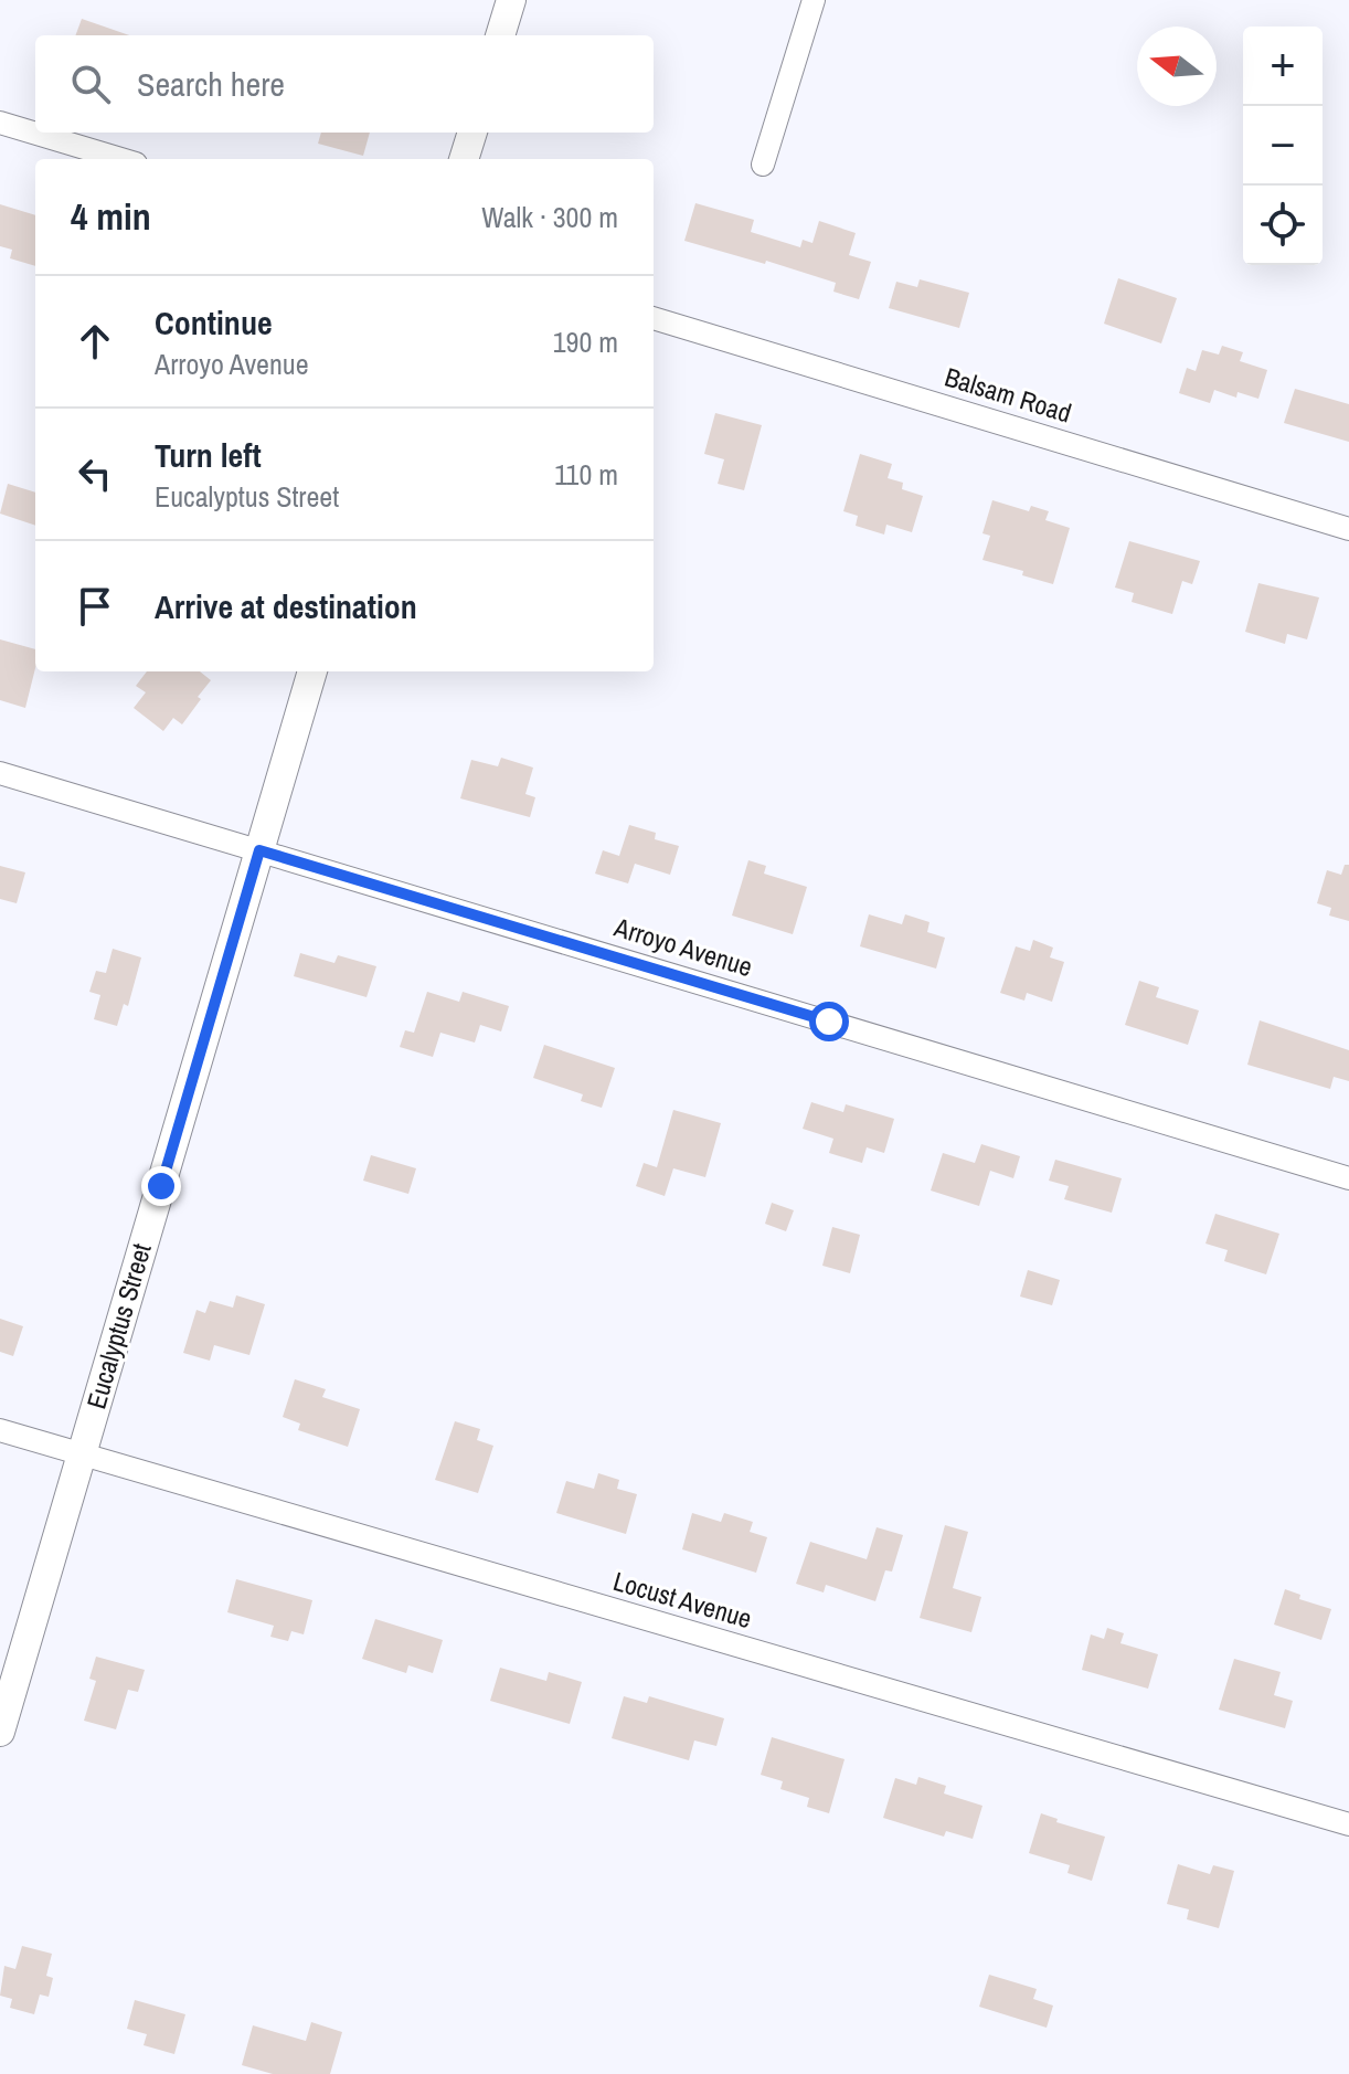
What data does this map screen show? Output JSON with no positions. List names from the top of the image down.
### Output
{
  "streets": {
    "main road": ["Eucalyptus Street"],
    "street": ["Balsam Road", "Arroyo Avenue", "Locust Avenue"]
  },
  "crossings": [
    ["Arroyo Avenue", "Eucalyptus Street"],
    ["Eucalyptus Street", "Locust Avenue"]
  ],
  "north": "left",
  "page": {
    "map_buttons": ["+", "−"],
    "search": "Search here",
    "heading": ["4 min", "Walk · 300 m"],
    "list": [
      ["Continue", "Arroyo Avenue", "190 m"],
      ["Turn left", "Eucalyptus Street", "110 m"],
      "Arrive at destination"
    ]
  }
}
